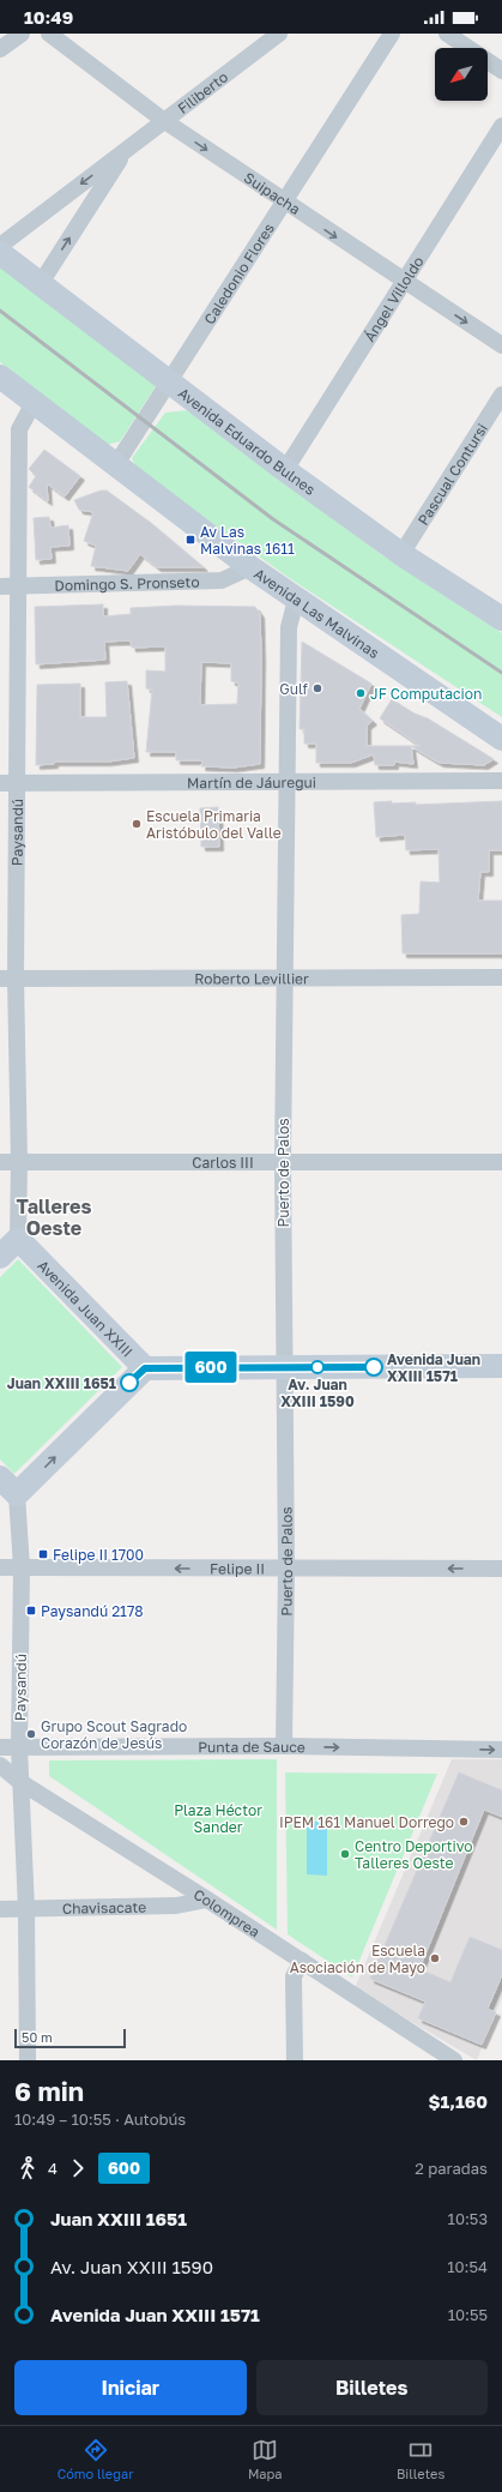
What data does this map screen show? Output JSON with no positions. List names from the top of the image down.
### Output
{
  "streets": {
    "main road": ["Avenida Eduardo Bulnes", "Avenida Las Malvinas", "Avenida Juan XXIII"],
    "street": [
      "Filiberto",
      "Suipacha",
      "Caledonio Flores",
      "Ángel Villoldo",
      "Pascual Contursi",
      "Domingo S. Pronseto",
      "Martín de Jáuregui",
      "Paysandú",
      "Roberto Levillier",
      "Carlos III",
      "Puerto de Palos",
      "Felipe II",
      "Punta de Sauce",
      "Chavisacate",
      "Colomprea"
    ]
  },
  "crossings": [
    ["Filiberto", "Suipacha"],
    ["Filiberto", "Avenida Eduardo Bulnes"],
    ["Suipacha", "Caledonio Flores"],
    ["Suipacha", "Ángel Villoldo"],
    ["Caledonio Flores", "Avenida Eduardo Bulnes"],
    ["Caledonio Flores", "Avenida Las Malvinas"],
    ["Ángel Villoldo", "Avenida Eduardo Bulnes"],
    ["Avenida Eduardo Bulnes", "Pascual Contursi"],
    ["Domingo S. Pronseto", "Avenida Las Malvinas"],
    ["Domingo S. Pronseto", "Paysandú"],
    ["Avenida Las Malvinas", "Paysandú"],
    ["Avenida Las Malvinas", "Puerto de Palos"],
    ["Martín de Jáuregui", "Paysandú"],
    ["Martín de Jáuregui", "Puerto de Palos"],
    ["Paysandú", "Roberto Levillier"],
    ["Paysandú", "Carlos III"],
    ["Paysandú", "Avenida Juan XXIII"],
    ["Paysandú", "Felipe II"],
    ["Paysandú", "Punta de Sauce"],
    ["Paysandú", "Chavisacate"],
    ["Paysandú", "Colomprea"],
    ["Roberto Levillier", "Puerto de Palos"],
    ["Carlos III", "Puerto de Palos"],
    ["Puerto de Palos", "Avenida Juan XXIII"],
    ["Puerto de Palos", "Felipe II"],
    ["Puerto de Palos", "Punta de Sauce"],
    ["Chavisacate", "Colomprea"]
  ],
  "one_way": ["Suipacha", "Felipe II", "Punta de Sauce"],
  "districts": ["Talleres Oeste"],
  "parks": ["Plaza Héctor Sander"],
  "places": {
    "transit": ["Av Las Malvinas 1611", "Felipe II 1700", "Paysandú 2178"],
    "other": [
      "Gulf",
      "JF Computacion",
      "Escuela Primaria Aristóbulo del Valle",
      "Av. Juan XXIII 1590",
      "Avenida Juan XXIII 1571",
      "Juan XXIII 1651",
      "Grupo Scout Sagrado Corazón de Jesús",
      "IPEM 161 Manuel Dorrego",
      "Centro Deportivo Talleres Oeste",
      "Escuela Asociación de Mayo"
    ]
  },
  "lines": ["bus line 600"],
  "scale_bar": "50 m",
  "north": "bottom left",
  "page": {
    "status": "10:49",
    "on_map": "600",
    "scale": "50 m",
    "heading": ["6 min", "10:49 – 10:55 · Autobús", "$1,160"],
    "legs": ["4", "600", "2 paradas"],
    "list": [
      {
        "name": "Juan XXIII 1651",
        "value": "10:53"
      },
      {
        "name": "Av. Juan XXIII 1590",
        "value": "10:54"
      },
      {
        "name": "Avenida Juan XXIII 1571",
        "value": "10:55"
      }
    ],
    "buttons": ["Iniciar", "Billetes"],
    "tabs": ["Cómo llegar", "Mapa", "Billetes"]
  }
}
